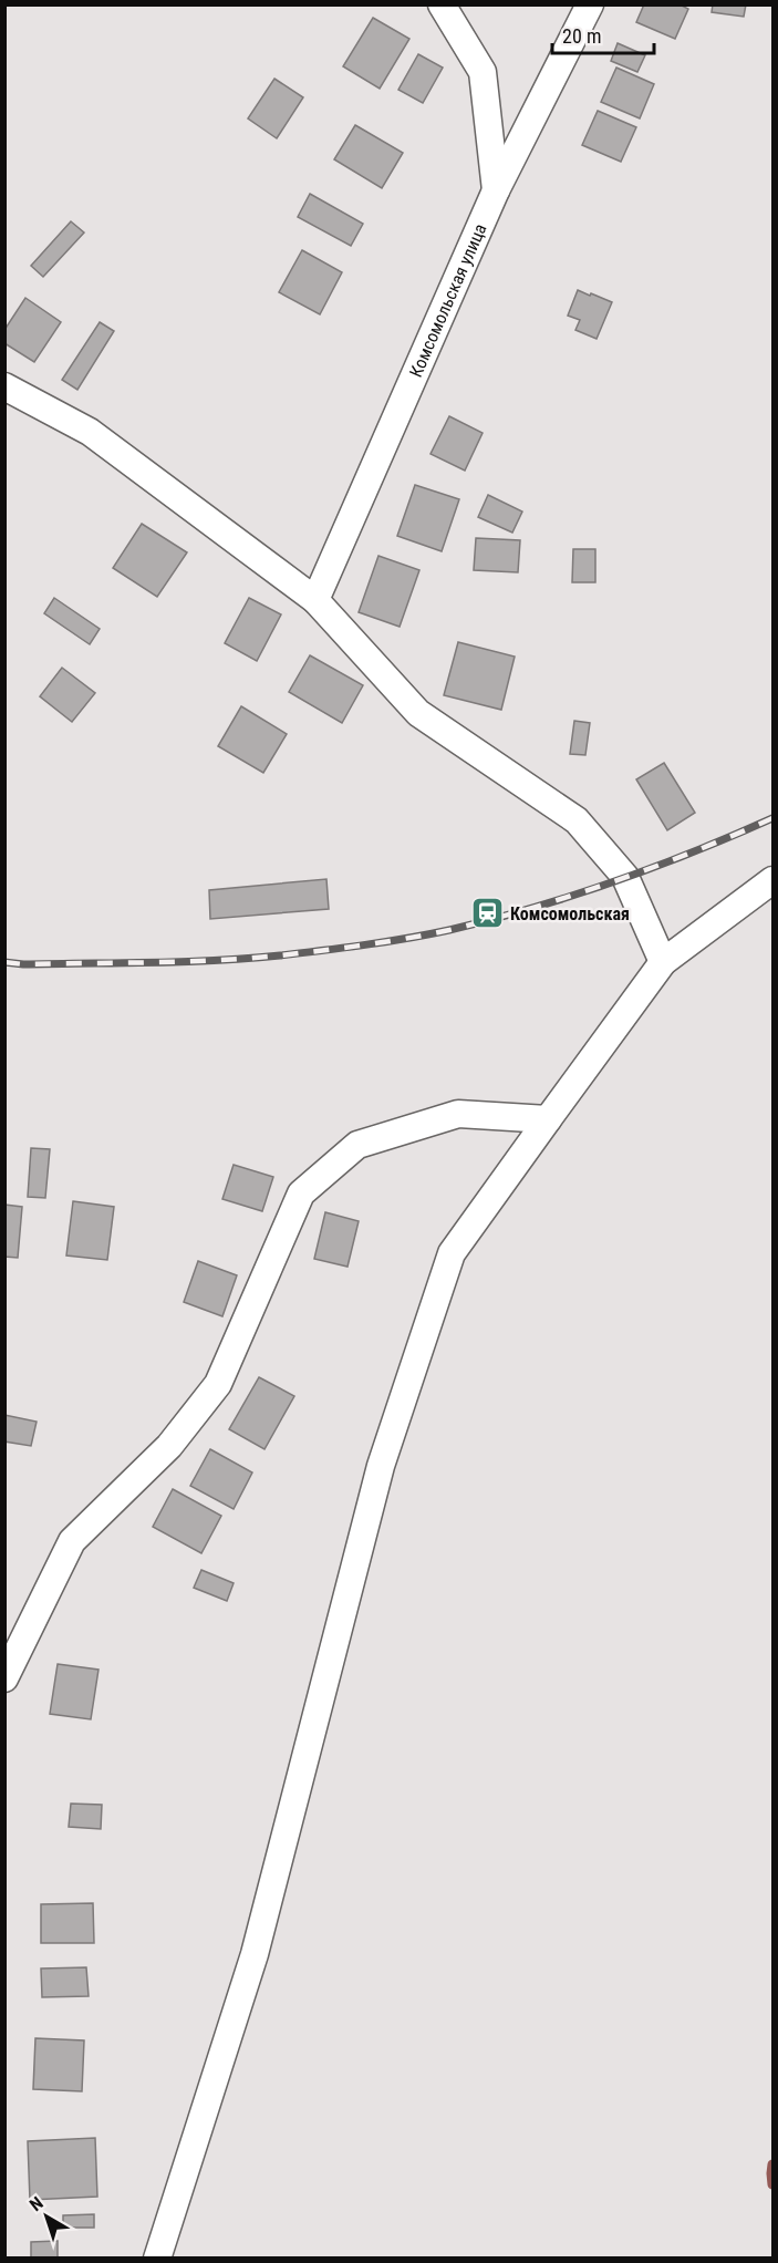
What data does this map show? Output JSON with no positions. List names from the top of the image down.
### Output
{
  "streets": {
    "street": ["Комсомольская улица"]
  },
  "places": {
    "station": ["Комсомольская"]
  },
  "scale_bar": "20 m",
  "north": "top left"
}
